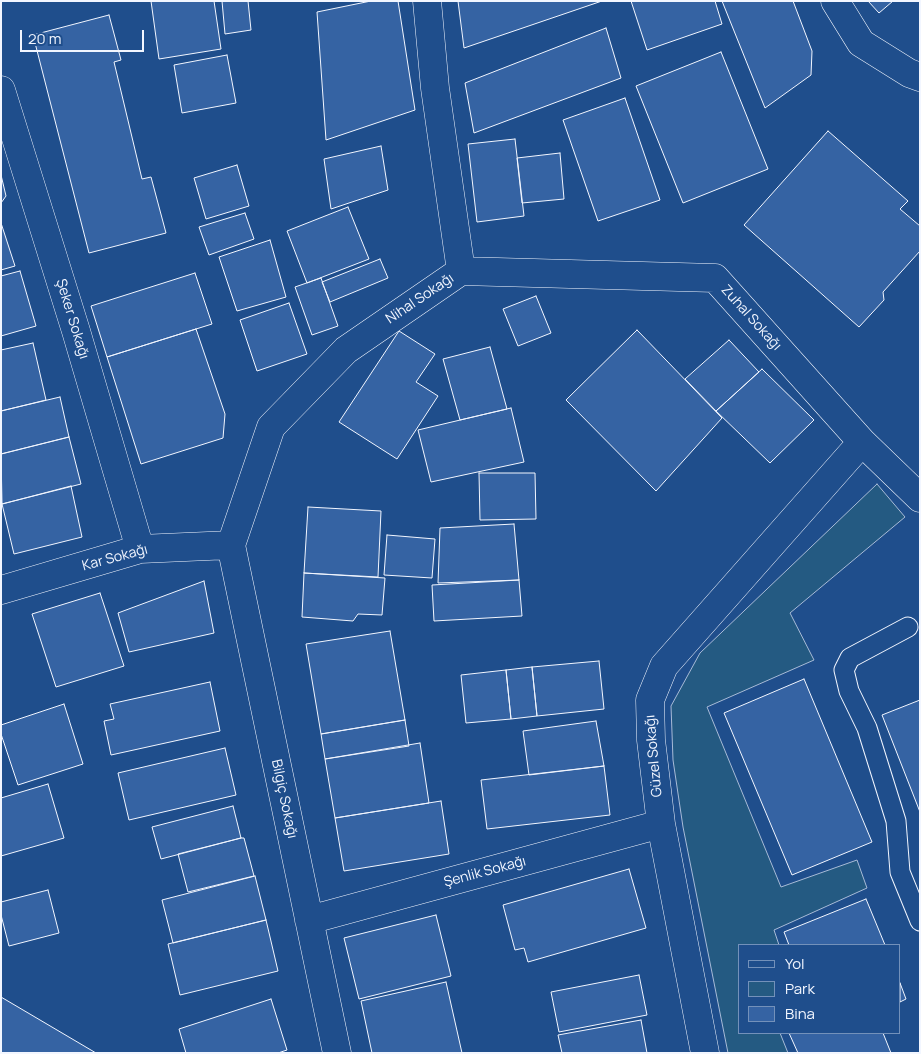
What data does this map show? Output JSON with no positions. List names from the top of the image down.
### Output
{
  "streets": {
    "street": [
      "Nihal Sokağı",
      "Zuhal Sokağı",
      "Şeker Sokağı",
      "Kar Sokağı",
      "Güzel Sokağı",
      "Bilgiç Sokağı",
      "Şenlik Sokağı"
    ]
  },
  "crossings": [
    ["Nihal Sokağı", "Zuhal Sokağı"],
    ["Nihal Sokağı", "Kar Sokağı"],
    ["Nihal Sokağı", "Bilgiç Sokağı"],
    ["Zuhal Sokağı", "Güzel Sokağı"],
    ["Şeker Sokağı", "Kar Sokağı"],
    ["Kar Sokağı", "Bilgiç Sokağı"],
    ["Güzel Sokağı", "Şenlik Sokağı"],
    ["Bilgiç Sokağı", "Şenlik Sokağı"]
  ],
  "legend": ["Yol", "Park", "Bina"],
  "scale_bar": "20 m"
}
